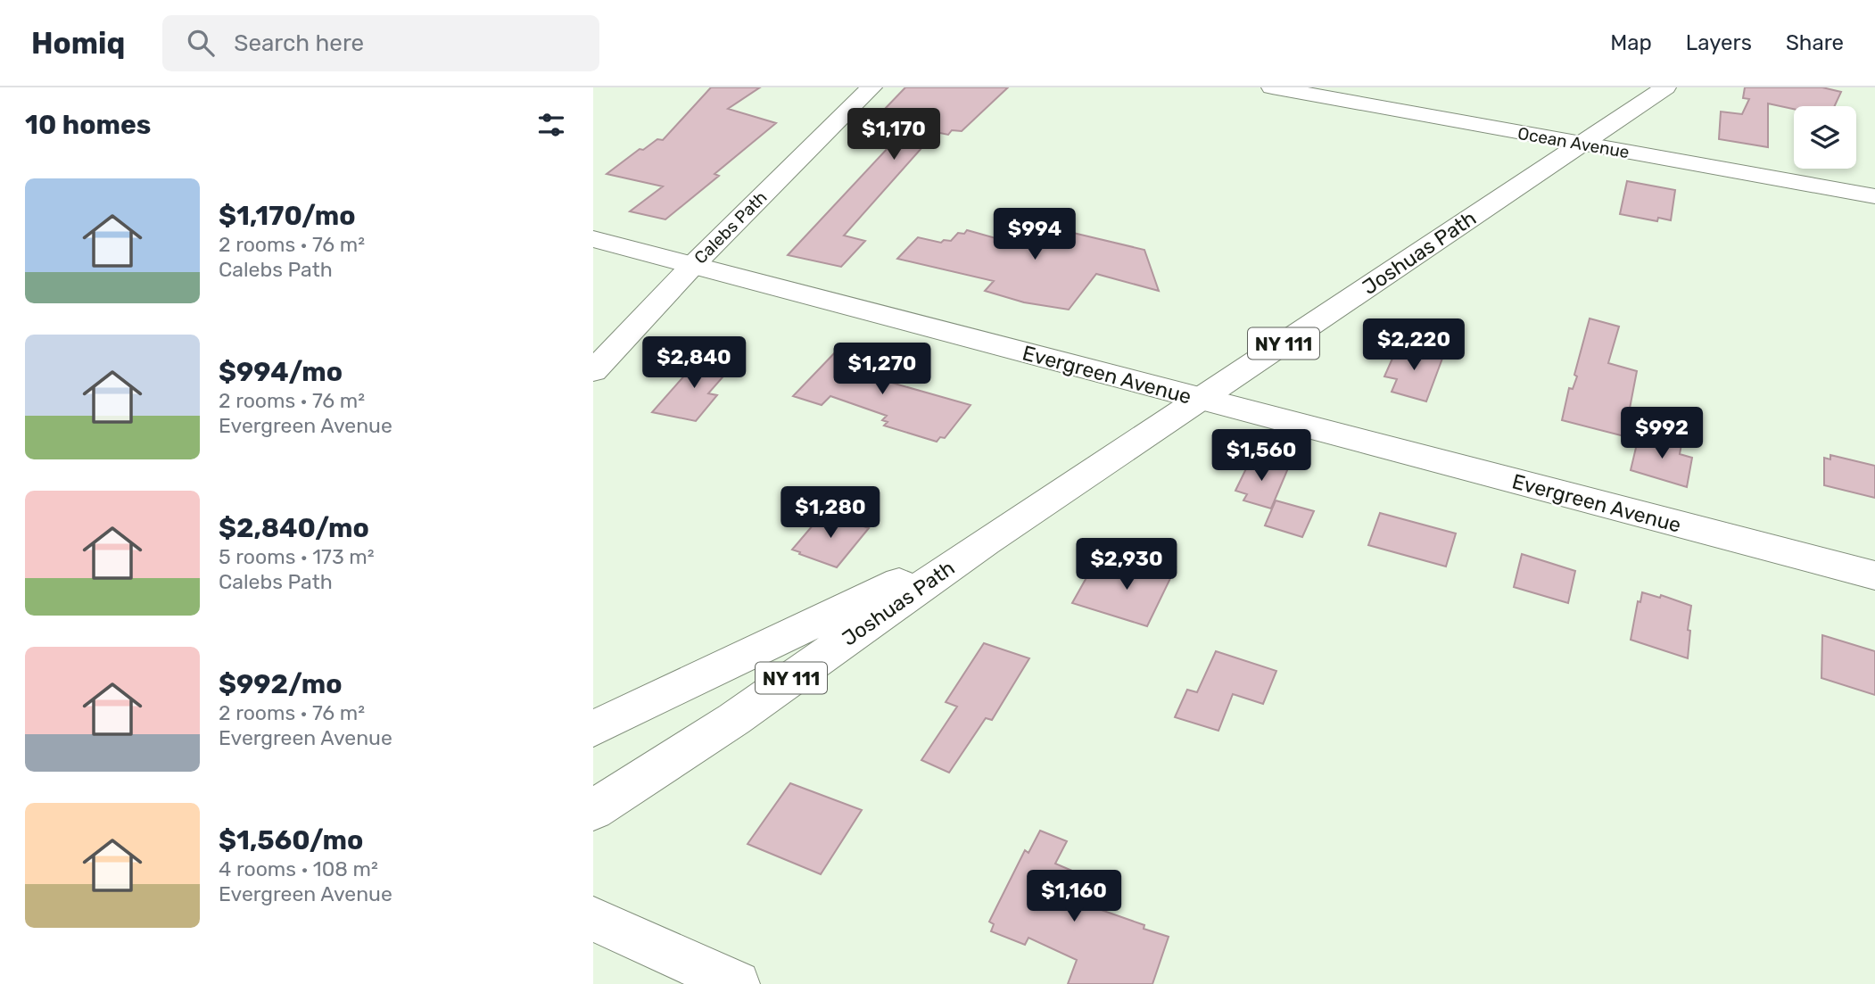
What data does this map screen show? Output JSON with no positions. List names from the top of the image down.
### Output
{
  "streets": {
    "street": [
      "Ocean Avenue",
      "Calebs Path",
      "Joshuas Path",
      "NY 111",
      "Evergreen Avenue"
    ]
  },
  "crossings": [
    ["Ocean Avenue", "Joshuas Path"],
    ["Calebs Path", "Evergreen Avenue"],
    ["Joshuas Path", "Evergreen Avenue"]
  ],
  "page": {
    "header": "Homiq",
    "search": "Search here",
    "nav": ["Map", "Layers", "Share"],
    "heading": "10 homes",
    "price": [
      "$1,170",
      "$994",
      "$2,220",
      "$2,840",
      "$1,270",
      "$992",
      "$1,560",
      "$1,280",
      "$2,930",
      "$1,160"
    ],
    "list": [
      {
        "name": "$1,170/mo",
        "note": "2 rooms · 76 m² · Calebs Path"
      },
      {
        "name": "$994/mo",
        "note": "2 rooms · 76 m² · Evergreen Avenue"
      },
      {
        "name": "$2,840/mo",
        "note": "5 rooms · 173 m² · Calebs Path"
      },
      {
        "name": "$992/mo",
        "note": "2 rooms · 76 m² · Evergreen Avenue"
      },
      {
        "name": "$1,560/mo",
        "note": "4 rooms · 108 m² · Evergreen Avenue"
      }
    ]
  }
}
